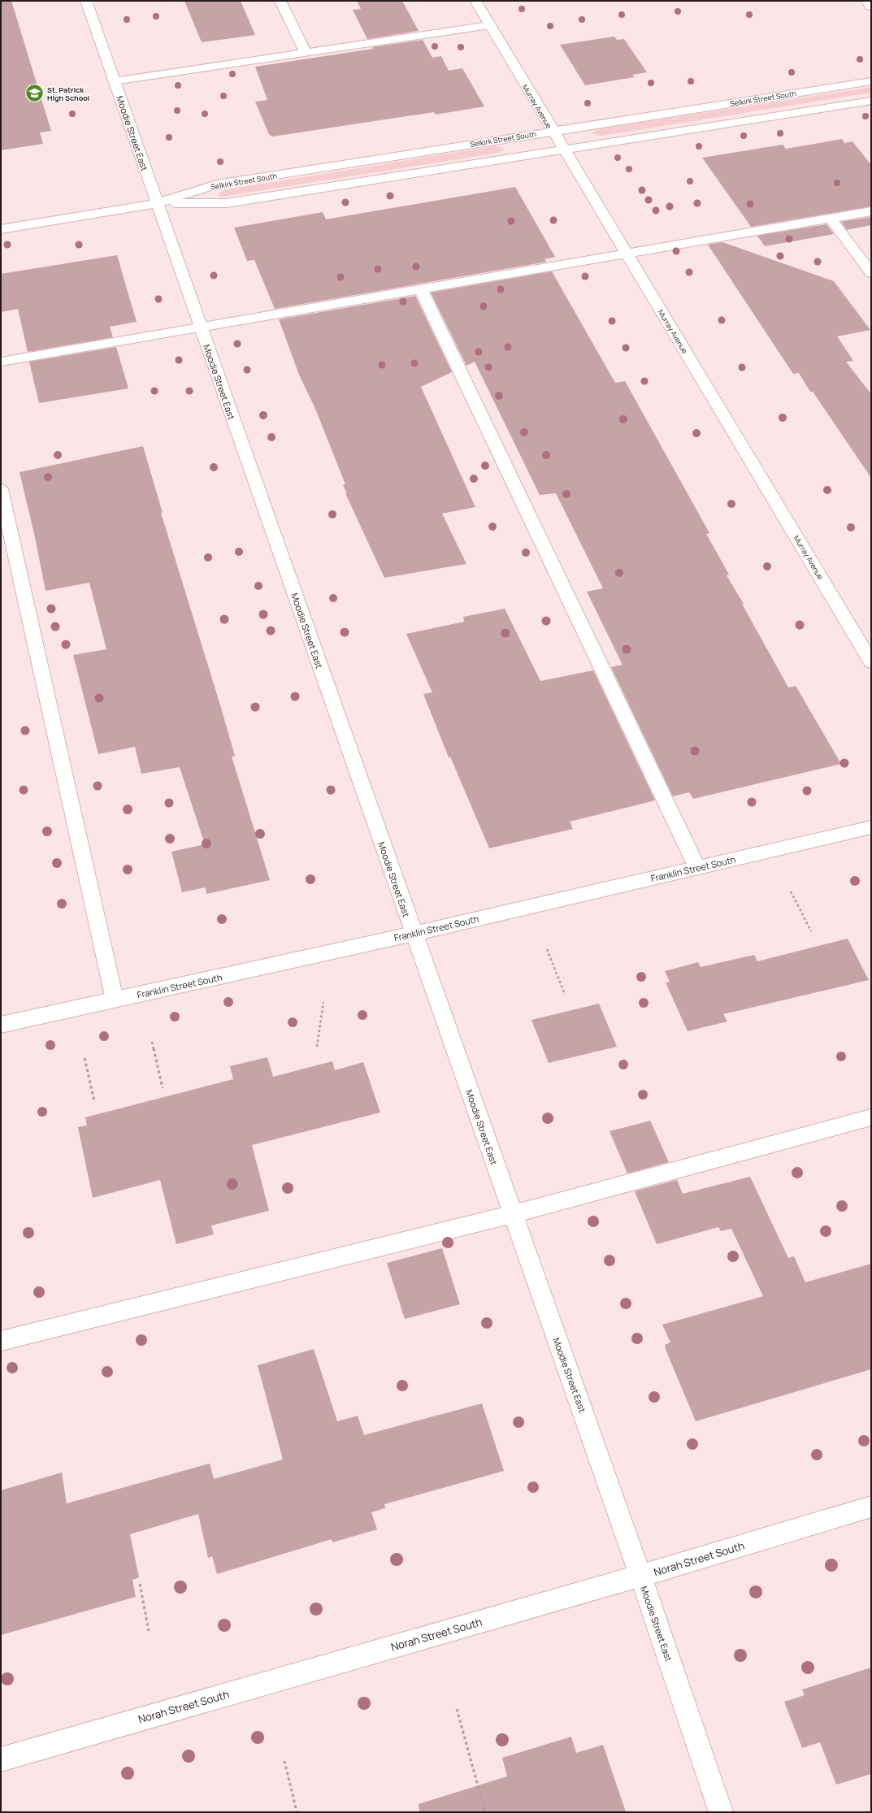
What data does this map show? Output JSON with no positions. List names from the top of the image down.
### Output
{
  "streets": {
    "street": [
      "Selkirk Street South",
      "Murray Avenue",
      "Moodie Street East",
      "Franklin Street South",
      "Norah Street South"
    ]
  },
  "crossings": [
    ["Selkirk Street South", "Murray Avenue"],
    ["Selkirk Street South", "Moodie Street East"],
    ["Moodie Street East", "Franklin Street South"],
    ["Moodie Street East", "Norah Street South"]
  ],
  "places": {
    "school or university": ["St. Patrick High School"]
  }
}
